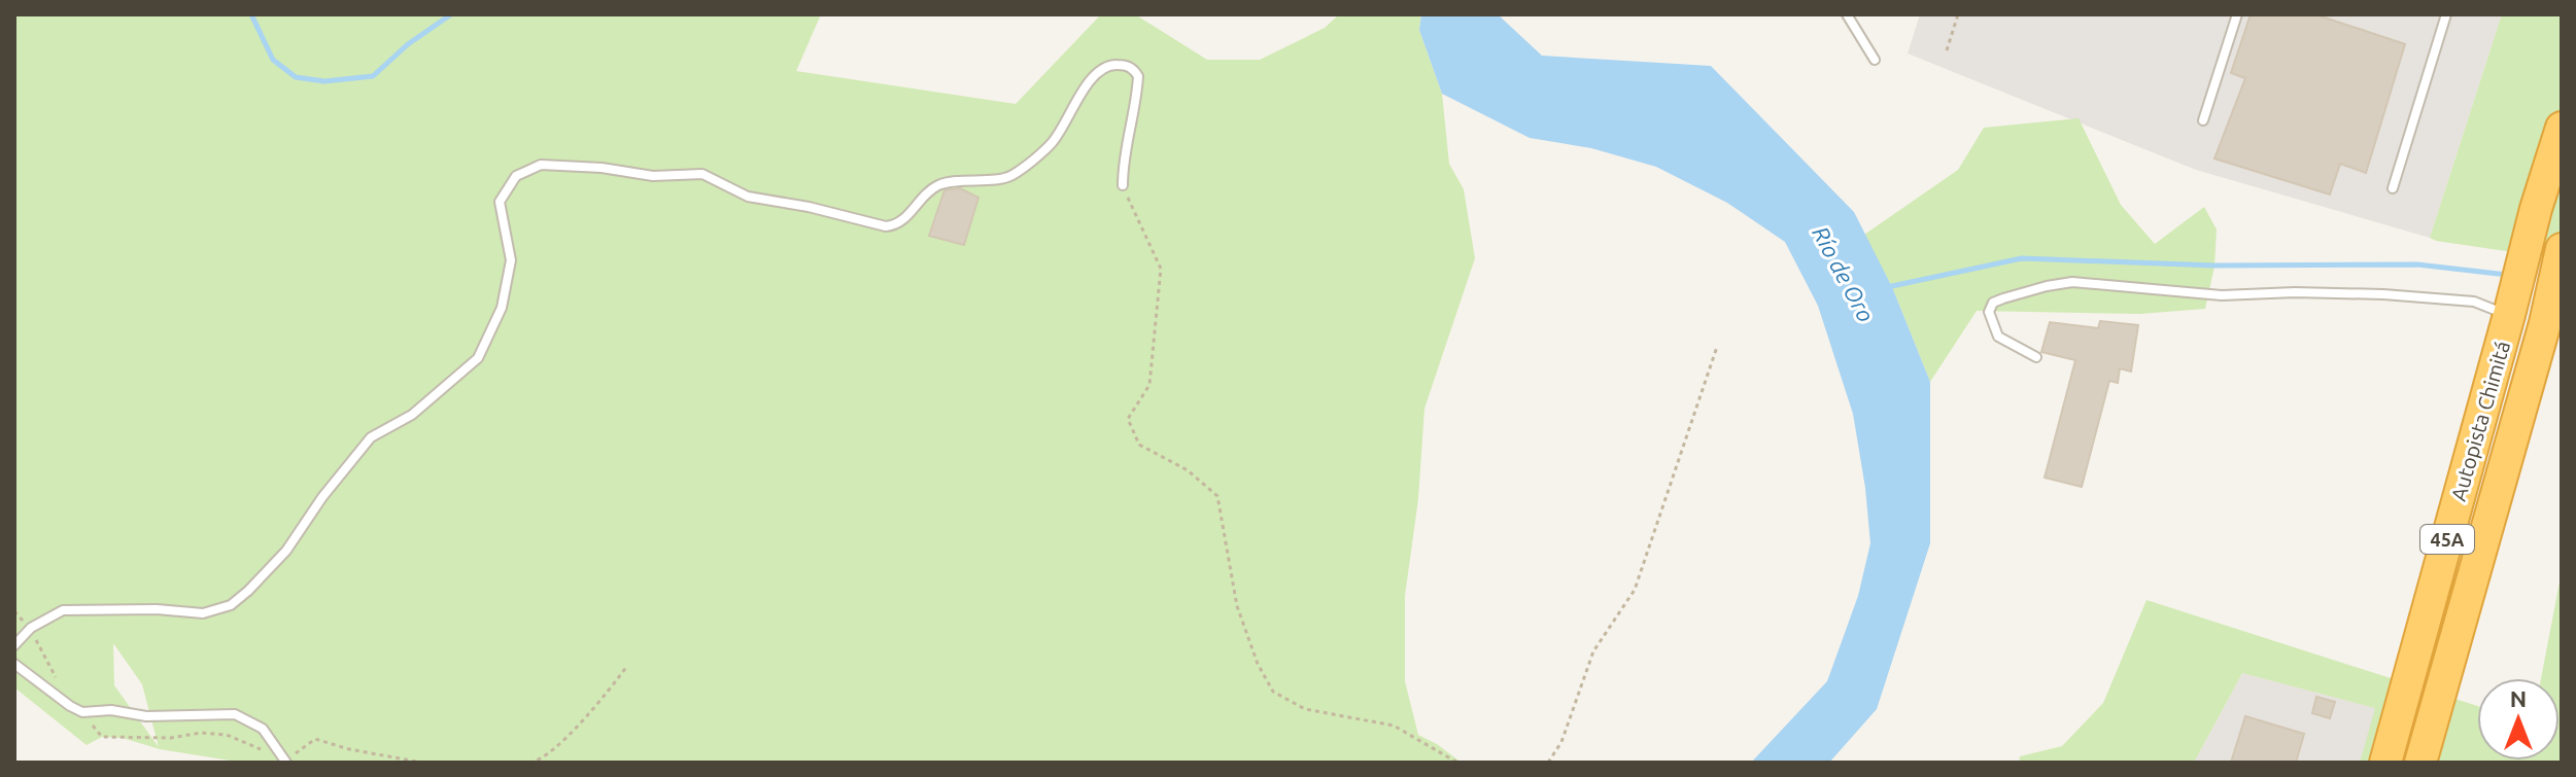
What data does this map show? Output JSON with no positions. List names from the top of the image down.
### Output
{
  "streets": {
    "highway": ["Autopista Chimitá", "45A"]
  },
  "water": ["Río de Oro"],
  "north": "top"
}
